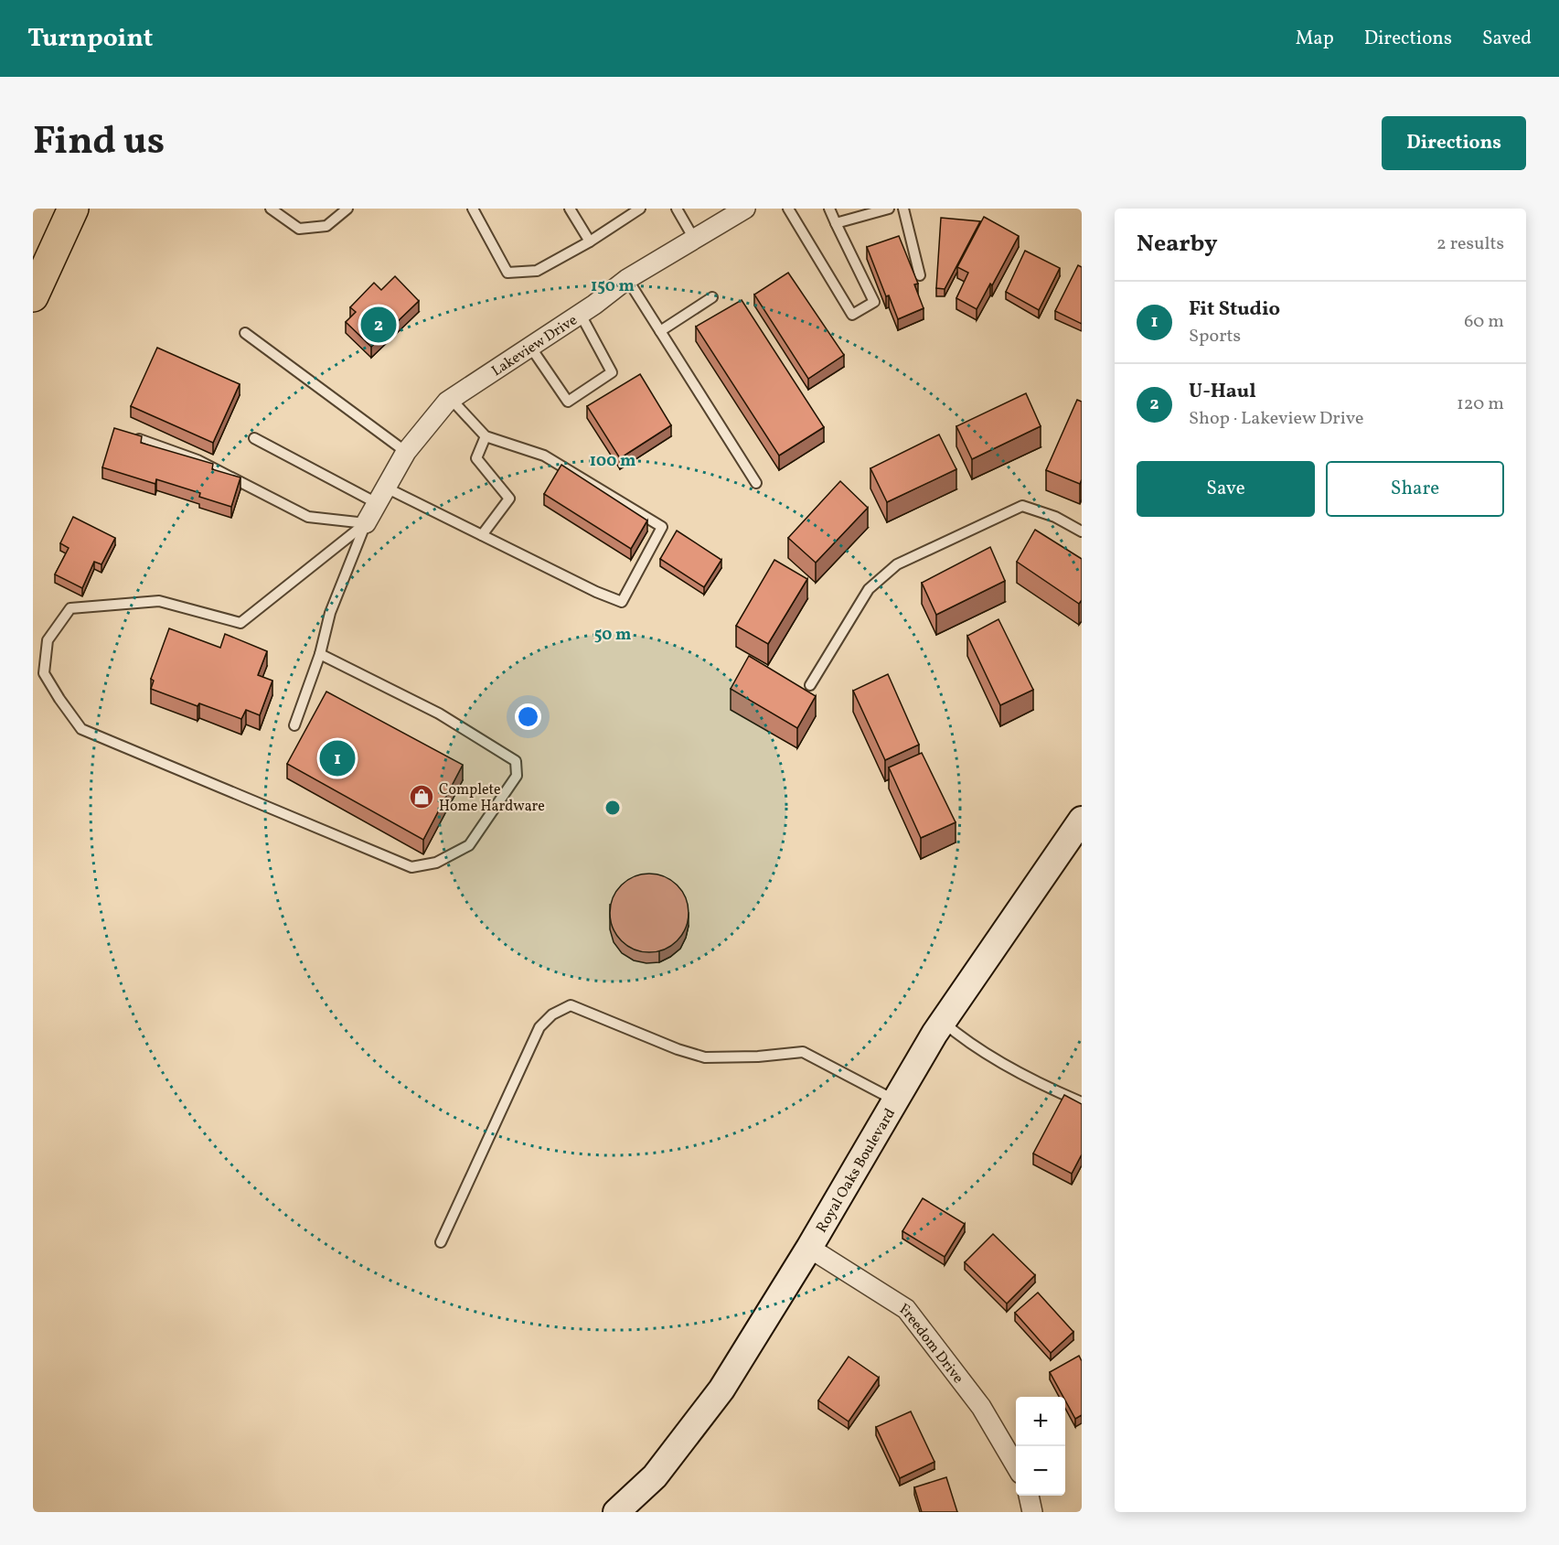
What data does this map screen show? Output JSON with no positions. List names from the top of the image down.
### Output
{
  "streets": {
    "main road": ["Royal Oaks Boulevard"],
    "street": ["Lakeview Drive", "Freedom Drive"]
  },
  "crossings": [
    ["Royal Oaks Boulevard", "Freedom Drive"]
  ],
  "places": {
    "shop": ["Complete Home Hardware"]
  },
  "page": {
    "header": "Turnpoint",
    "nav": ["Map", "Directions", "Saved"],
    "title": "Find us",
    "buttons": [
      "Directions",
      ["Save", "Share"]
    ],
    "heading": ["Nearby", "2 results"],
    "list": [
      {
        "mark": "1",
        "name": "Fit Studio",
        "note": "Sports",
        "value": "60 m"
      },
      {
        "mark": "2",
        "name": "U-Haul",
        "note": "Shop · Lakeview Drive",
        "value": "120 m"
      }
    ],
    "pins": ["2", "1"],
    "map_buttons": ["+", "−"]
  },
  "rings": ["150 m", "100 m", "50 m"]
}
